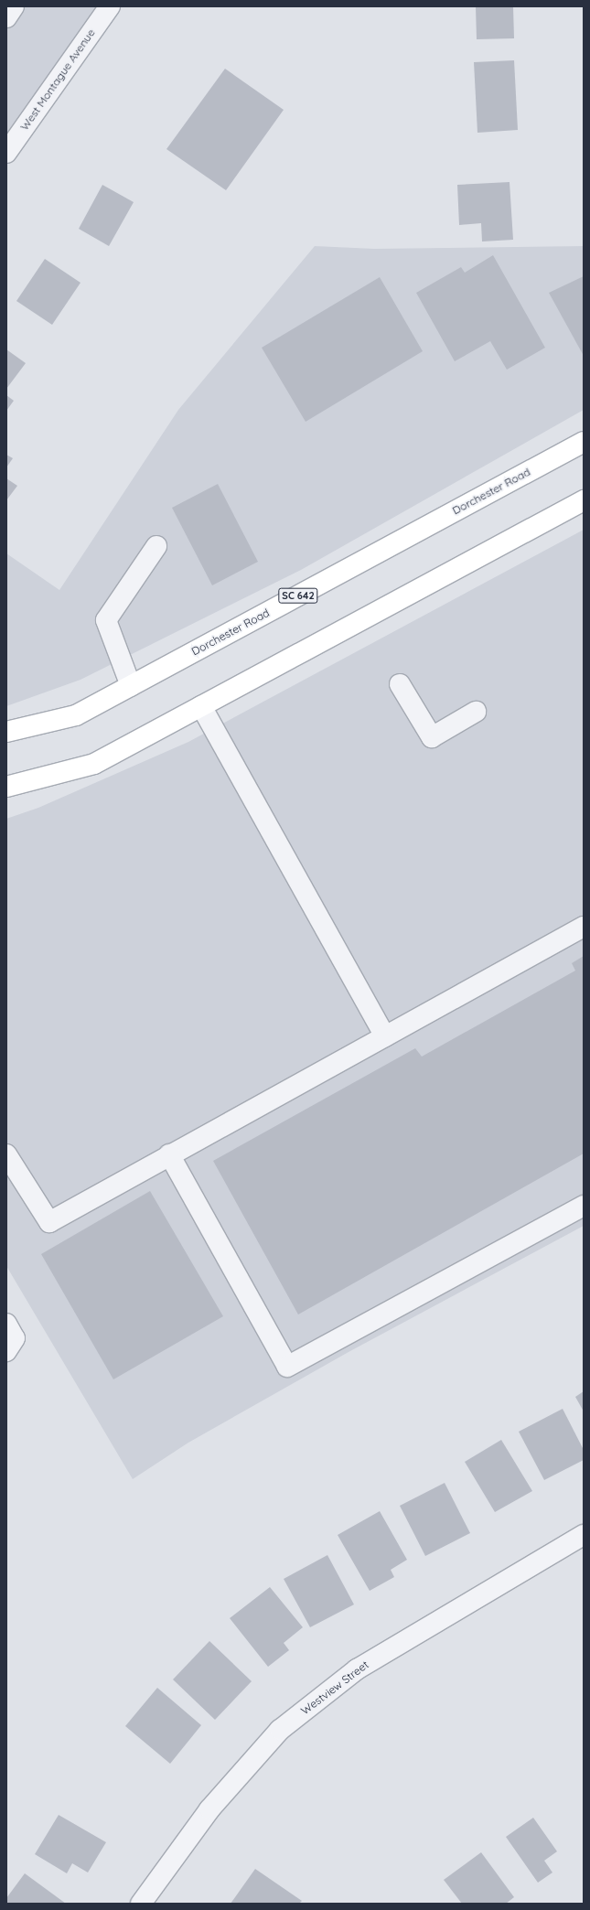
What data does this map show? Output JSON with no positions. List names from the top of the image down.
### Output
{
  "streets": {
    "main road": ["Dorchester Road", "SC 642"],
    "street": ["West Montague Avenue", "Westview Street"]
  }
}
